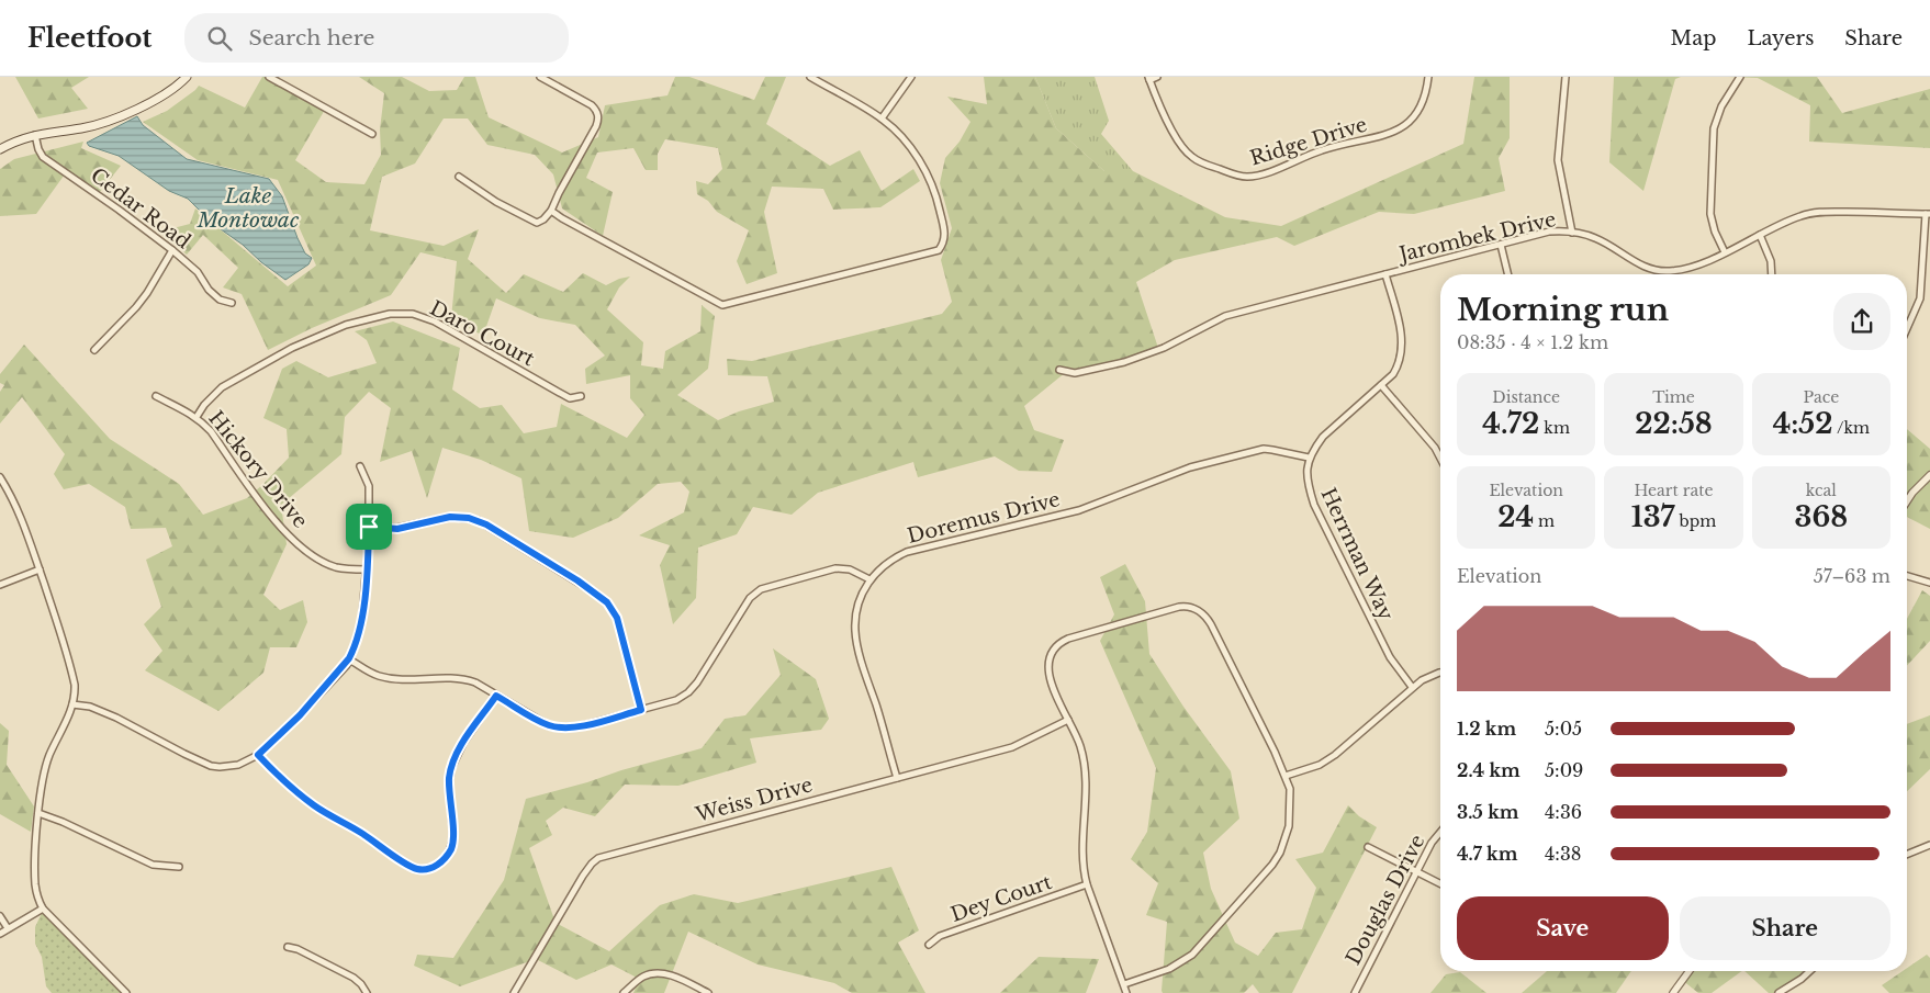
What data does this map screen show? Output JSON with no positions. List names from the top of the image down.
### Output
{
  "streets": {
    "street": [
      "Ridge Drive",
      "Cedar Road",
      "Jarombek Drive",
      "Daro Court",
      "Hickory Drive",
      "Doremus Drive",
      "Herrman Way",
      "Weiss Drive",
      "Dey Court",
      "Douglas Drive"
    ]
  },
  "crossings": [
    ["Daro Court", "Hickory Drive"],
    ["Doremus Drive", "Herrman Way"],
    ["Doremus Drive", "Weiss Drive"]
  ],
  "water": ["Lake Montowac"],
  "page": {
    "header": "Fleetfoot",
    "search": "Search here",
    "nav": ["Map", "Layers", "Share"],
    "heading": ["Morning run", "08:35 · 4 × 1.2 km"],
    "stats": [
      ["Distance", "4.72 km"],
      ["Time", "22:58"],
      ["Pace", "4:52 /km"],
      ["Elevation", "24 m"],
      ["Heart rate", "137 bpm"],
      ["kcal", "368"]
    ],
    "chart": ["Elevation", "57–63 m"],
    "list": [
      {
        "name": "1.2 km",
        "note": "5:05"
      },
      {
        "name": "2.4 km",
        "note": "5:09"
      },
      {
        "name": "3.5 km",
        "note": "4:36"
      },
      {
        "name": "4.7 km",
        "note": "4:38"
      }
    ],
    "buttons": ["Save", "Share"]
  }
}
